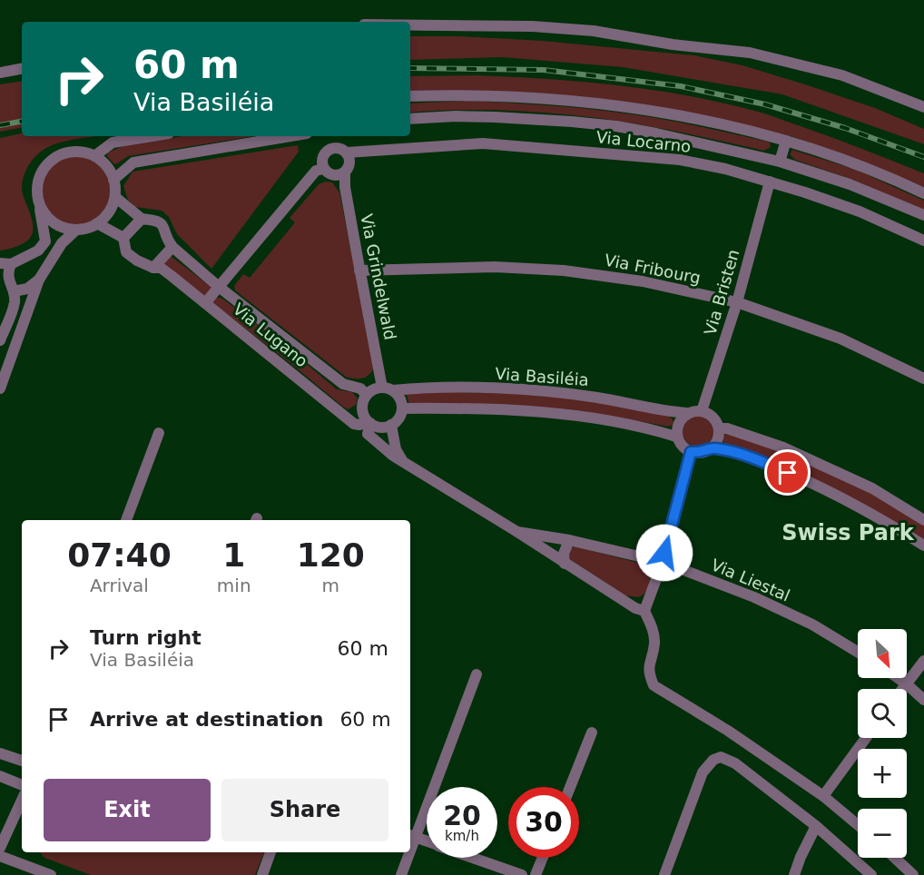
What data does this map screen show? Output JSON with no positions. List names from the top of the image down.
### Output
{
  "streets": {
    "street": [
      "Via Locarno",
      "Via Fribourg",
      "Via Grindelwald",
      "Via Bristen",
      "Via Lugano",
      "Via Basiléia",
      "Via Liestal"
    ]
  },
  "crossings": [
    ["Via Locarno", "Via Grindelwald"],
    ["Via Locarno", "Via Bristen"],
    ["Via Fribourg", "Via Grindelwald"],
    ["Via Fribourg", "Via Bristen"],
    ["Via Grindelwald", "Via Lugano"],
    ["Via Grindelwald", "Via Basiléia"],
    ["Via Bristen", "Via Basiléia"],
    ["Via Lugano", "Via Basiléia"]
  ],
  "districts": ["Swiss Park"],
  "north": "bottom right",
  "page": {
    "turn": ["60 m", "Via Basiléia"],
    "eta": [
      "07:40",
      "Arrival",
      "1",
      "min",
      "120",
      "m"
    ],
    "list": [
      {
        "name": "Turn right",
        "note": "Via Basiléia",
        "value": "60 m"
      },
      {
        "name": "Arrive at destination",
        "value": "60 m"
      }
    ],
    "map_buttons": ["+", "−"],
    "buttons": ["Exit", "Share"],
    "speed": "20 km/h",
    "limit": "30"
  }
}
